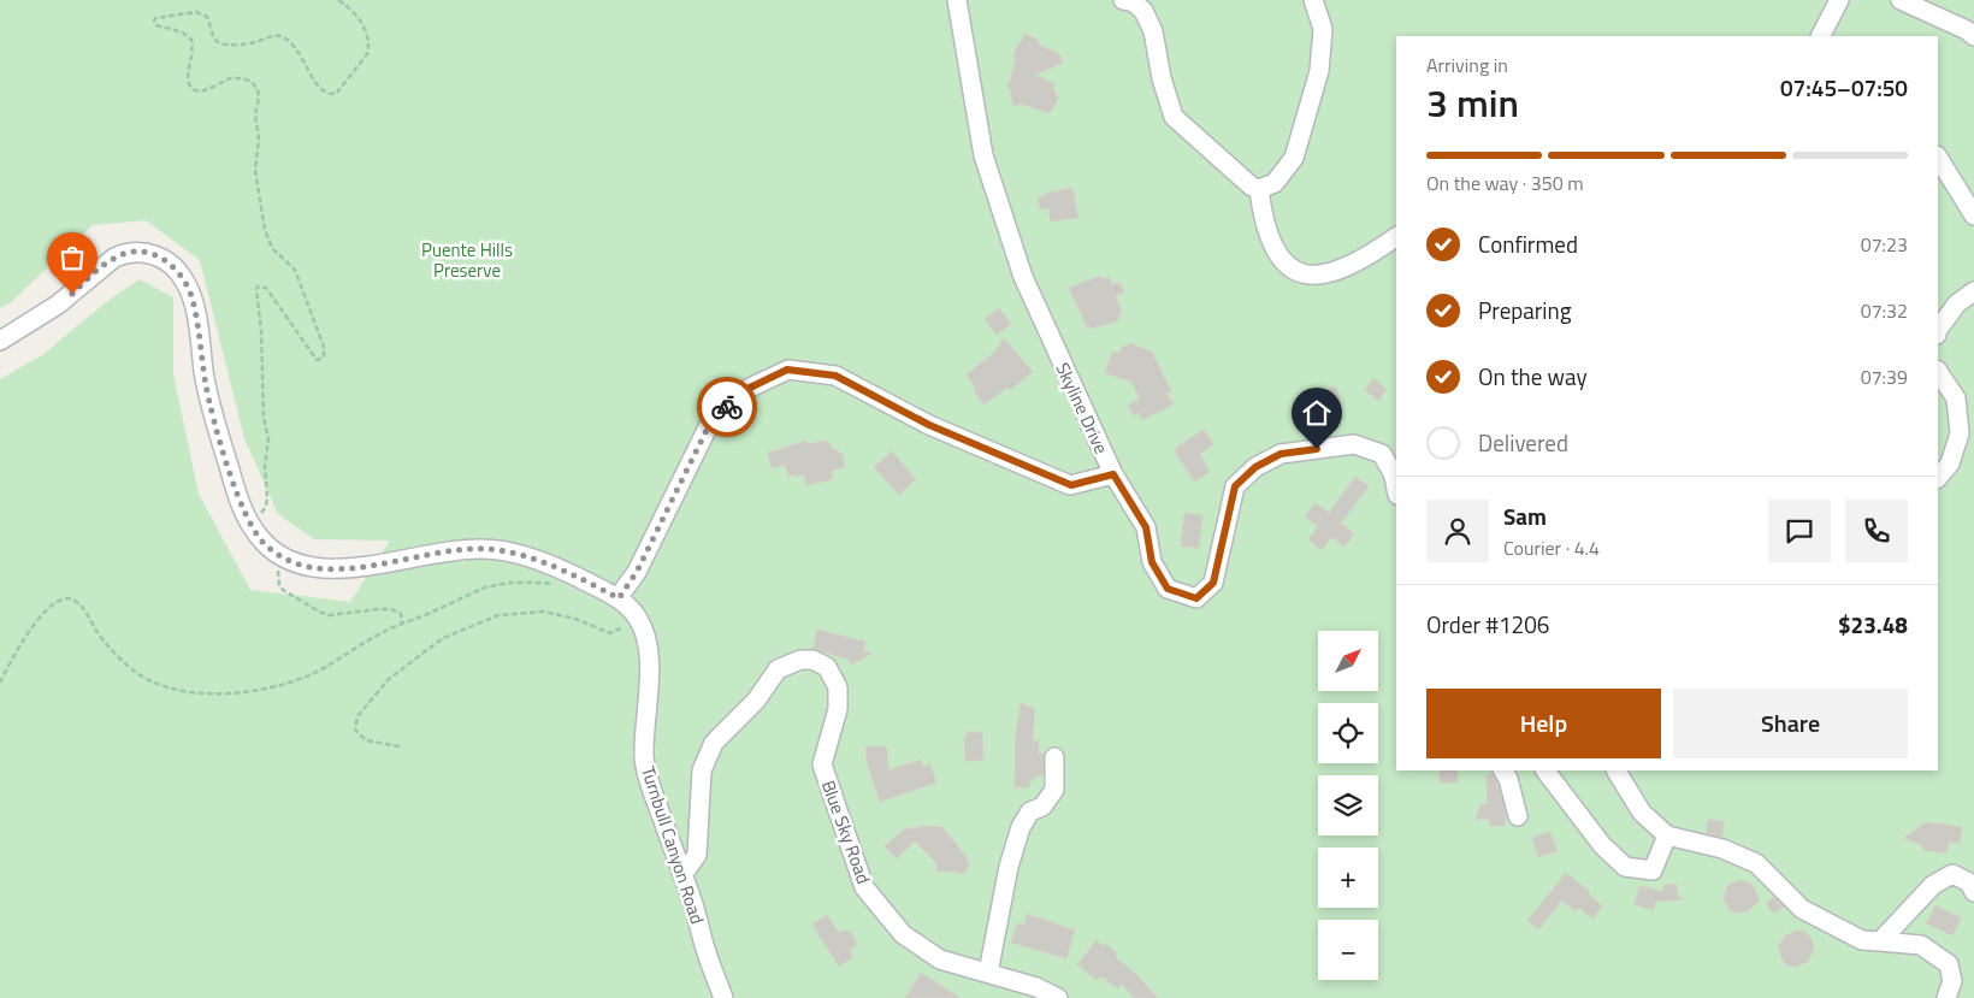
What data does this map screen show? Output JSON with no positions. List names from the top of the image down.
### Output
{
  "streets": {
    "street": ["Skyline Drive", "Blue Sky Road", "Turnbull Canyon Road"]
  },
  "crossings": [
    ["Skyline Drive", "Turnbull Canyon Road"],
    ["Blue Sky Road", "Turnbull Canyon Road"]
  ],
  "parks": ["Puente Hills Preserve"],
  "north": "top right",
  "page": {
    "heading": ["3 min", "Arriving in", "07:45–07:50"],
    "panel": [
      "Sam",
      "Courier · 4.4",
      "Order #1206",
      "$23.48"
    ],
    "bar": "On the way · 350 m",
    "list": [
      ["Confirmed", "07:23"],
      ["Preparing", "07:32"],
      ["On the way", "07:39"],
      "Delivered"
    ],
    "map_buttons": ["+", "−"],
    "buttons": ["Help", "Share"]
  }
}
